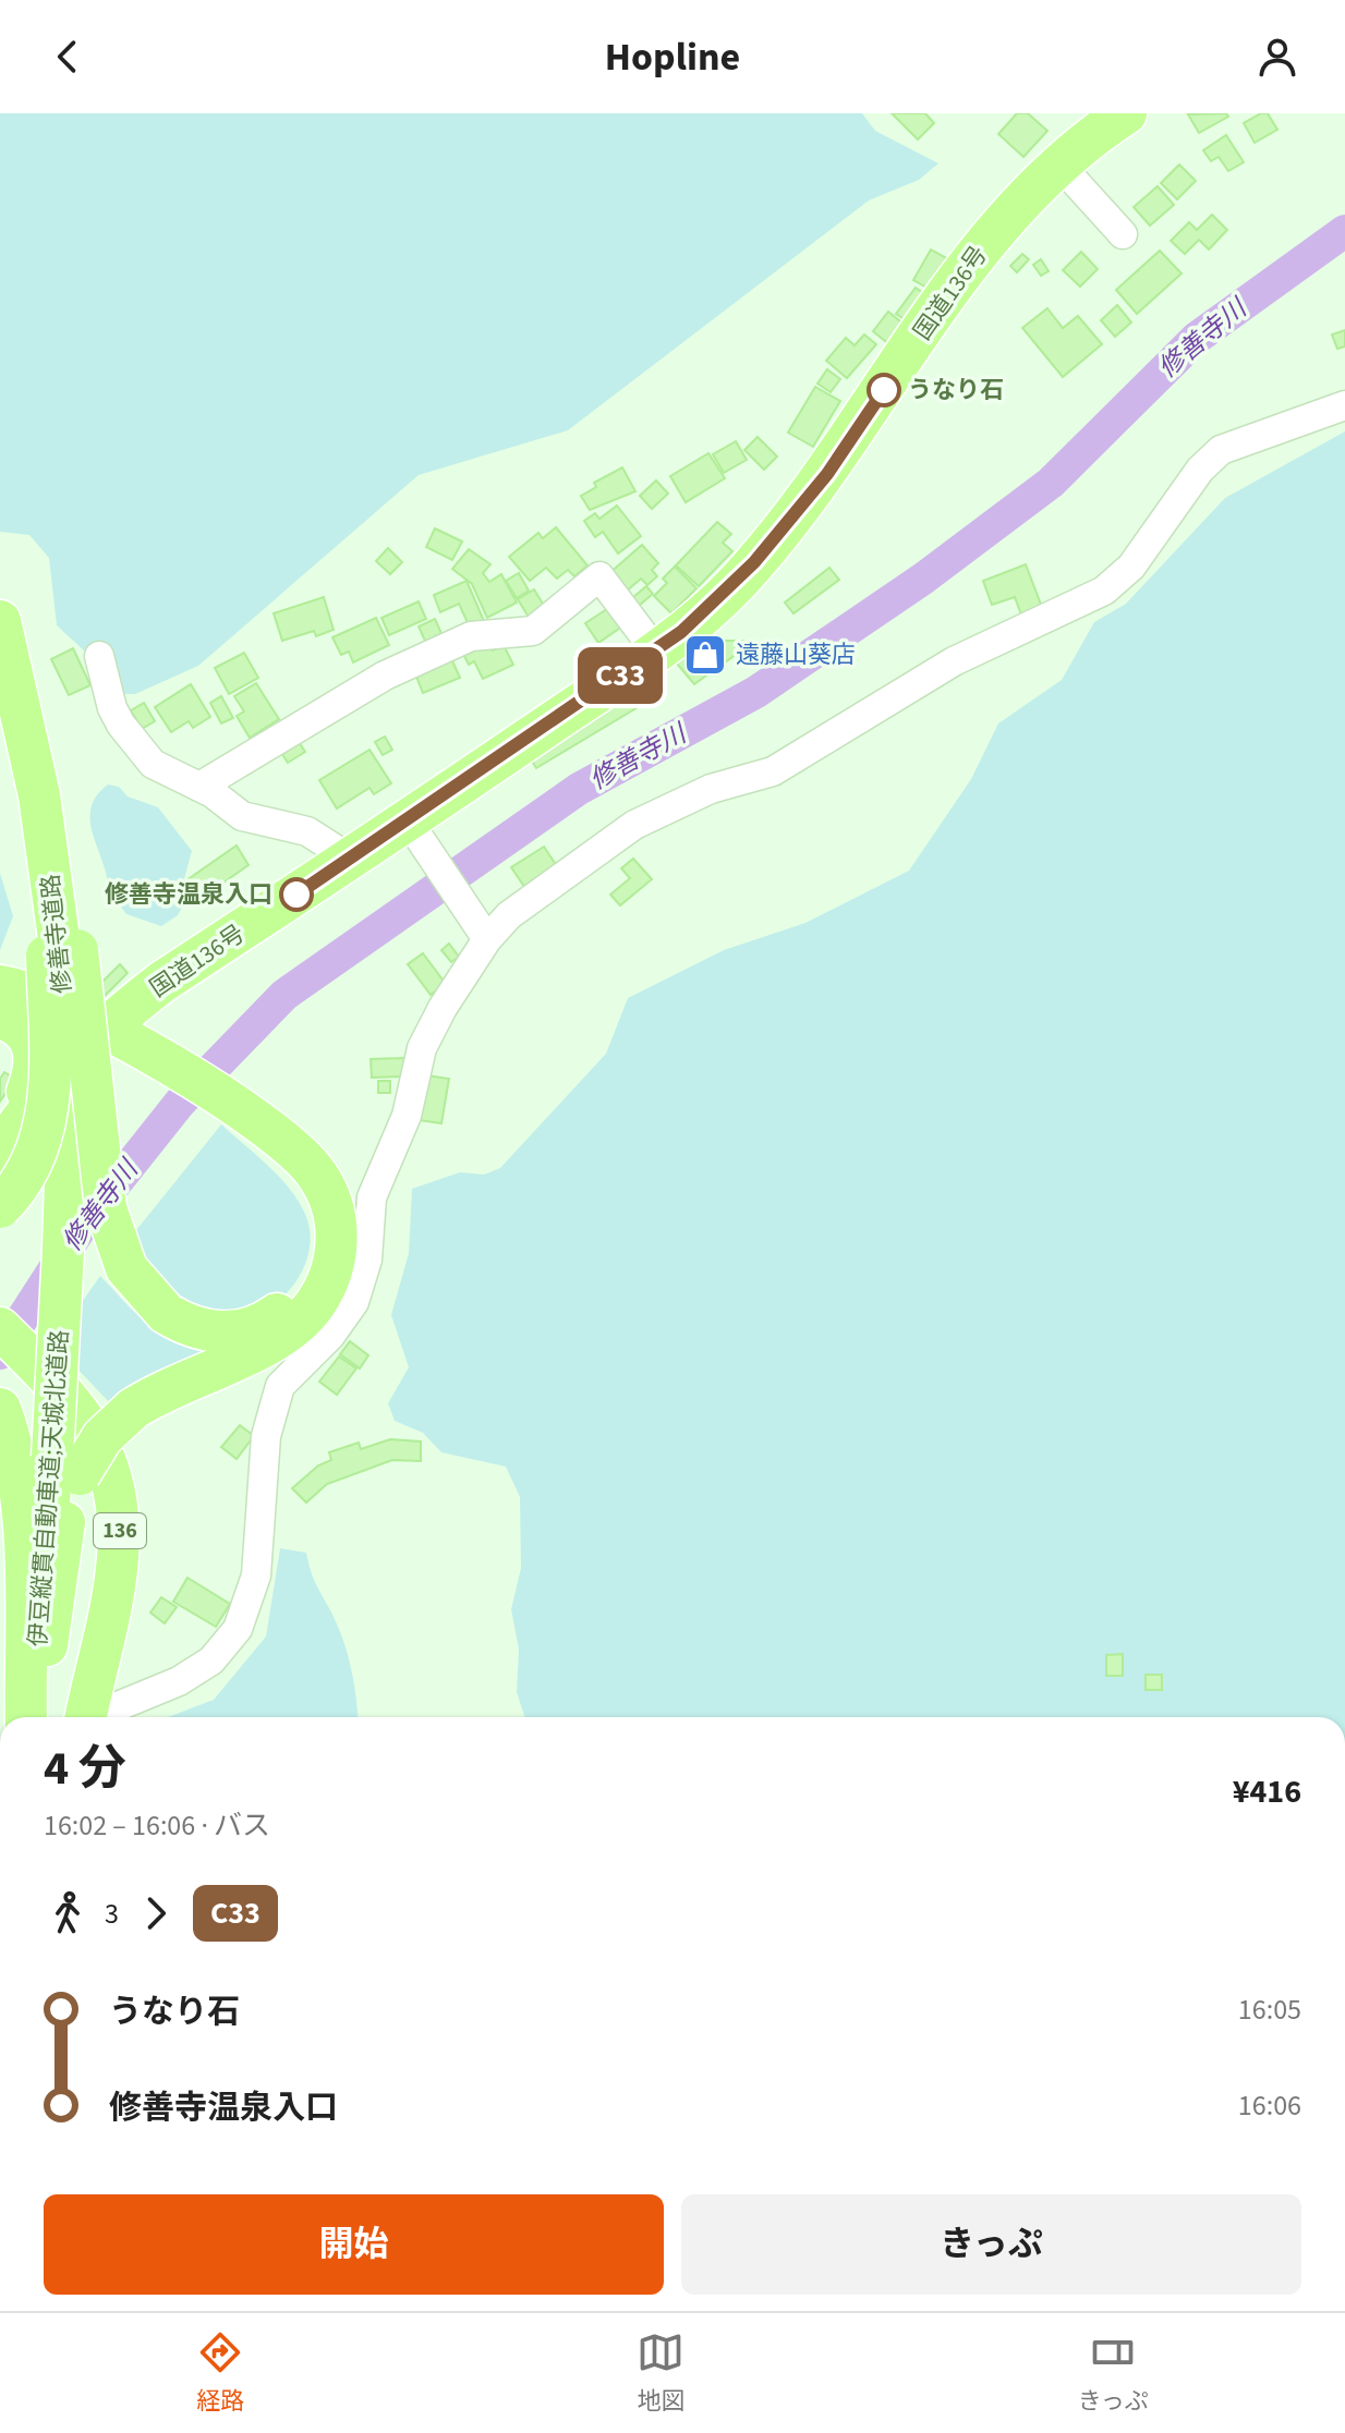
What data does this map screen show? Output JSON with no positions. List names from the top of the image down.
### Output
{
  "streets": {
    "highway": [
      "国道136号",
      "修善寺道路",
      "伊豆縦貫自動車道;天城北道路",
      "136"
    ]
  },
  "crossings": [
    ["修善寺道路", "伊豆縦貫自動車道;天城北道路"]
  ],
  "water": ["修善寺川"],
  "places": {
    "other": ["うなり石", "修善寺温泉入口"],
    "shop": ["遠藤山葵店"]
  },
  "lines": ["bus line C33"],
  "page": {
    "header": "Hopline",
    "on_map": "C33",
    "heading": ["4 分", "16:02 – 16:06 · バス", "¥416"],
    "legs": ["3", "C33"],
    "list": [
      {
        "name": "うなり石",
        "value": "16:05"
      },
      {
        "name": "修善寺温泉入口",
        "value": "16:06"
      }
    ],
    "buttons": ["開始", "きっぷ"],
    "tabs": ["経路", "地図", "きっぷ"]
  }
}
